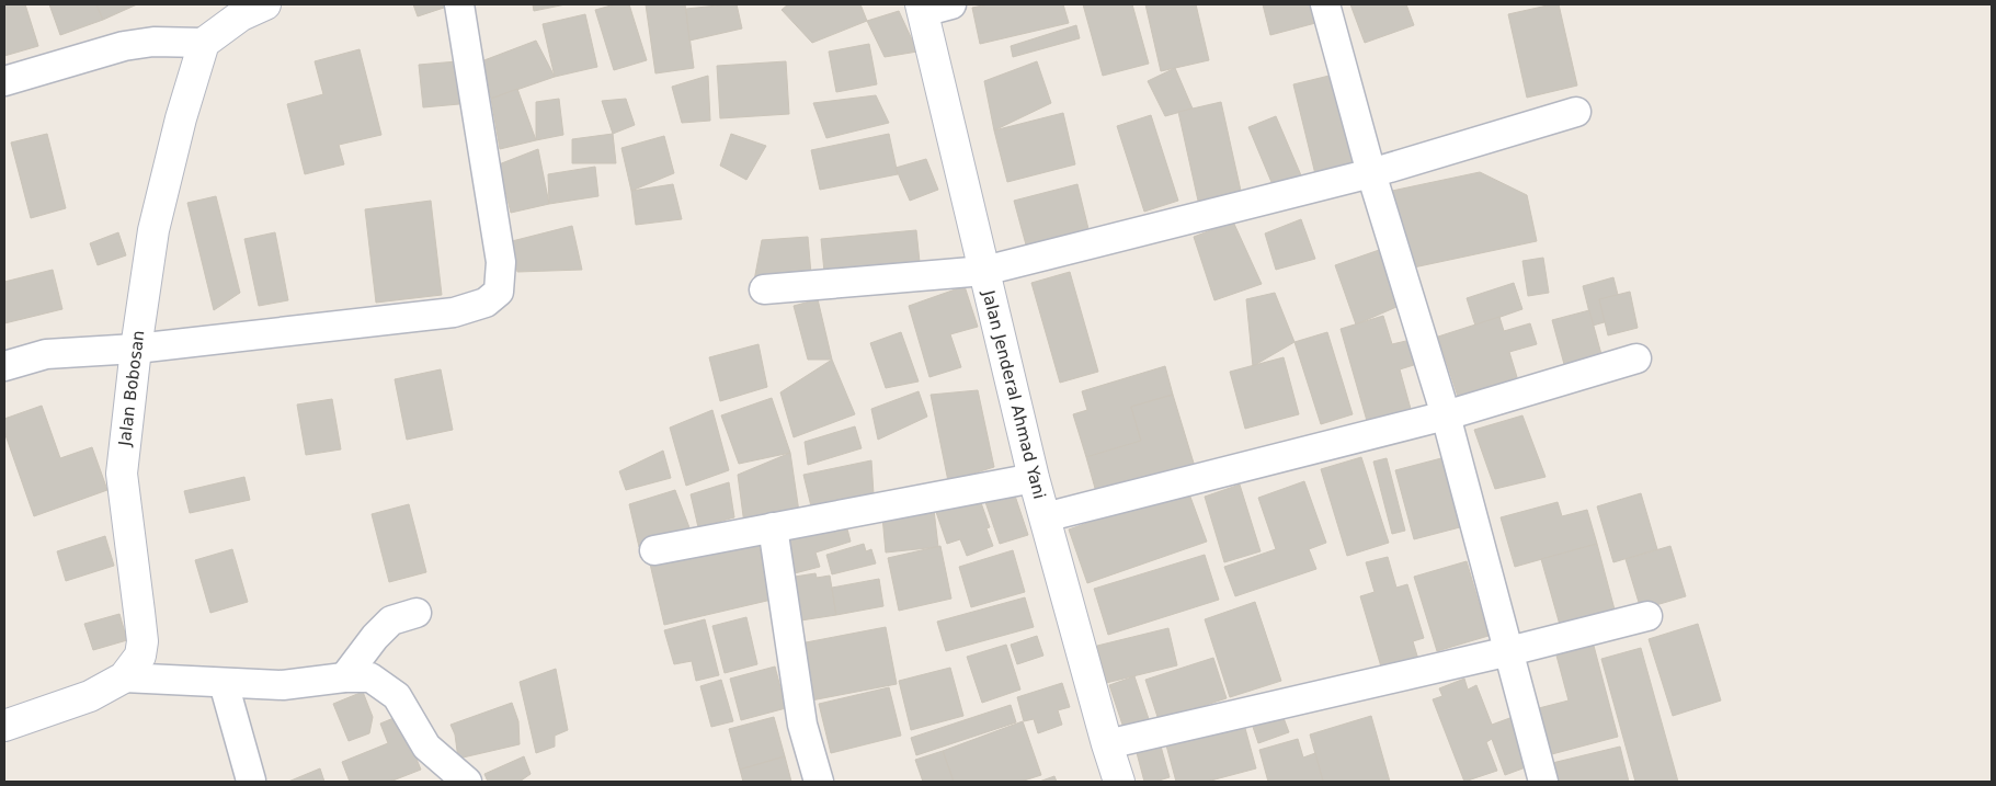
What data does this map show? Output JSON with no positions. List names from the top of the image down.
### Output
{
  "streets": {
    "street": ["Jalan Bobosan", "Jalan Jenderal Ahmad Yani"]
  }
}
